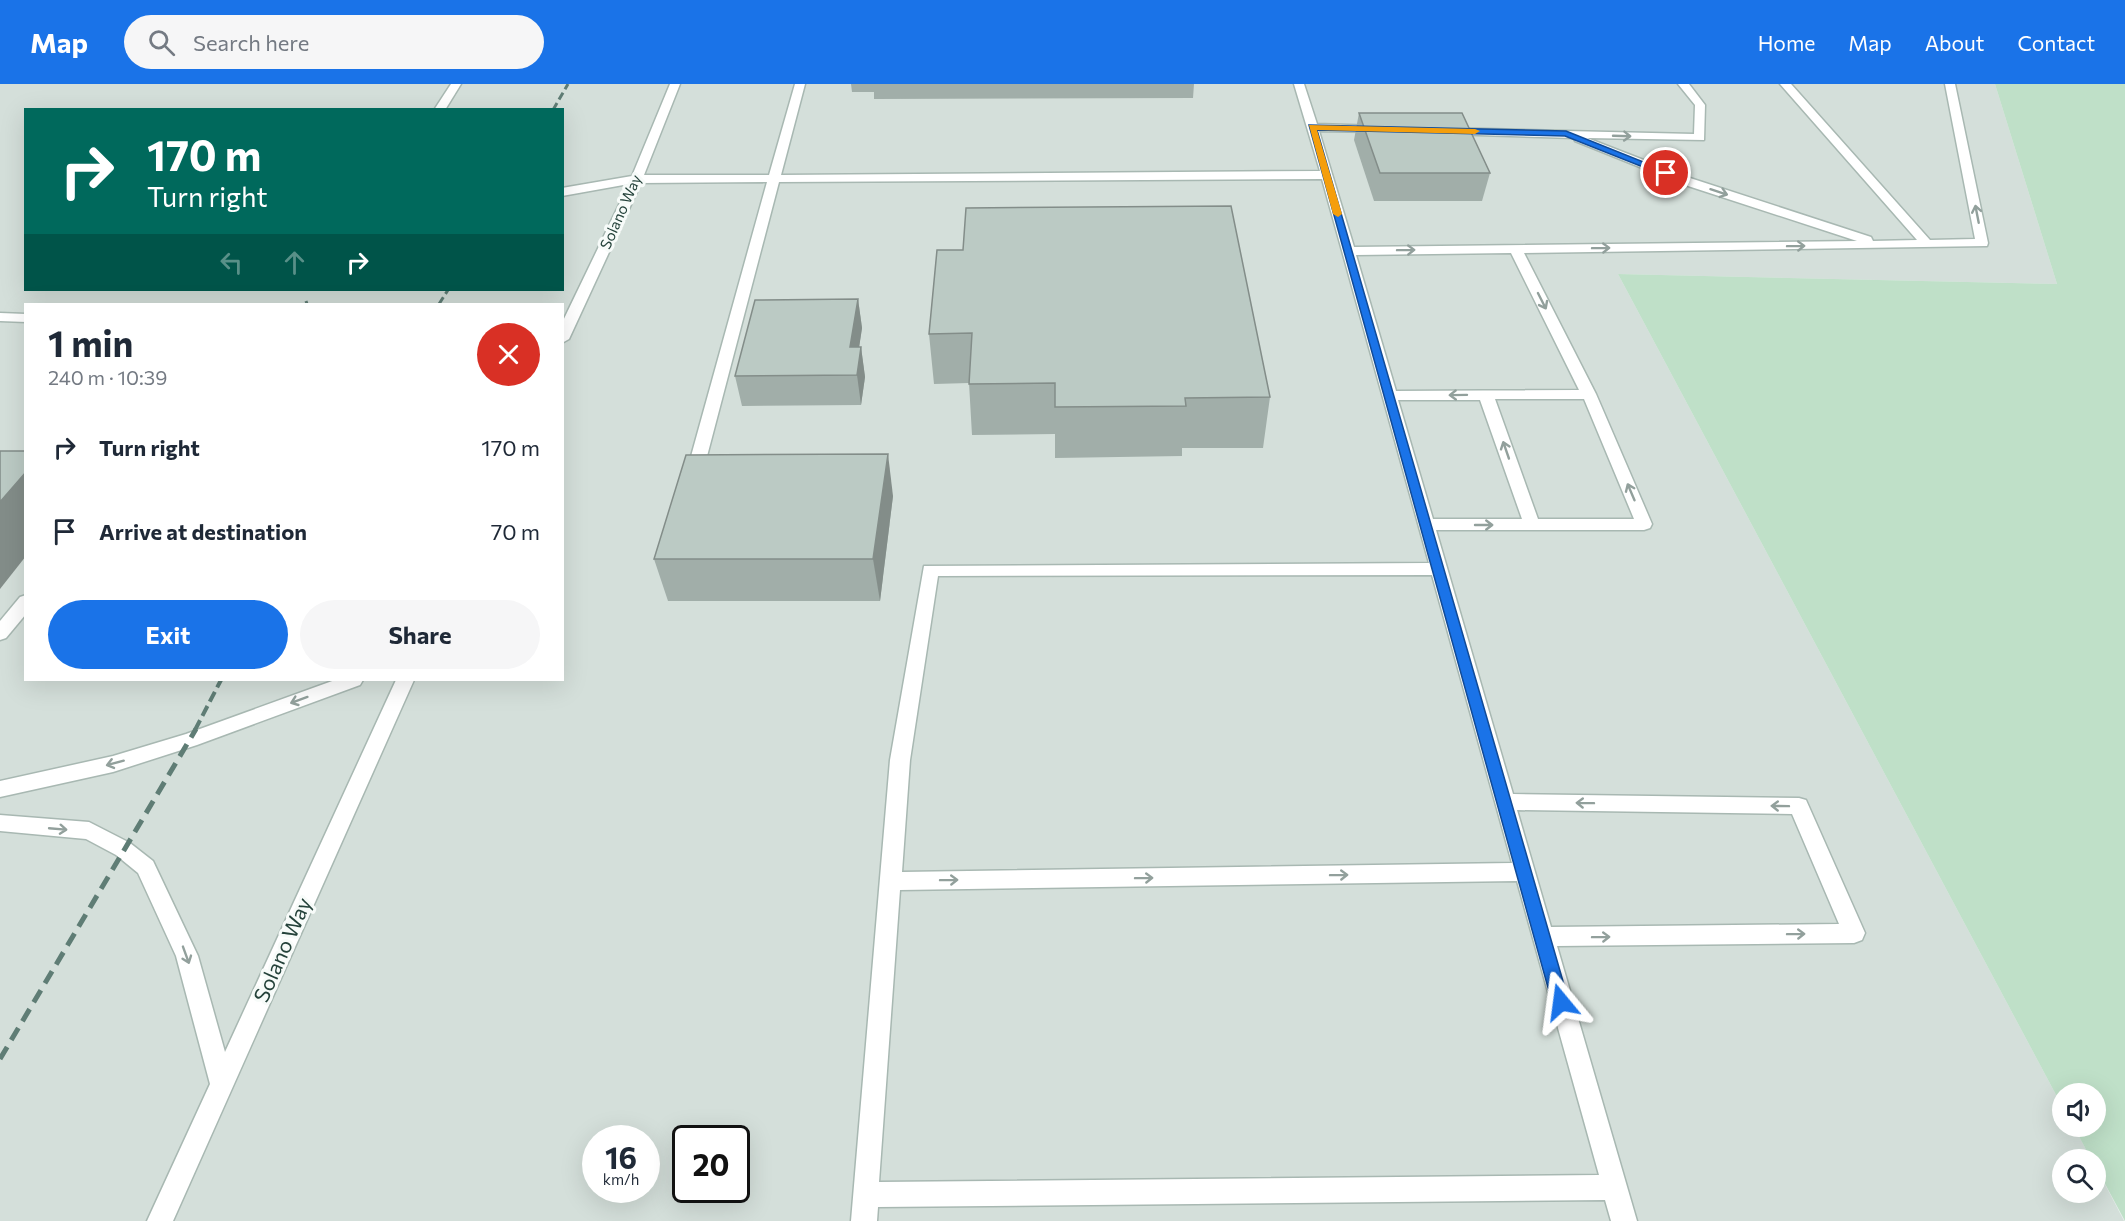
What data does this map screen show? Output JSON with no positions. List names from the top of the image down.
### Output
{
  "streets": {
    "street": ["Solano Way"]
  },
  "page": {
    "header": "Map",
    "search": "Search here",
    "nav": [
      "Home",
      "Map",
      "About",
      "Contact"
    ],
    "turn": ["170 m", "Turn right"],
    "heading": ["1 min", "240 m · 10:39"],
    "list": [
      {
        "name": "Turn right",
        "value": "170 m"
      },
      {
        "name": "Arrive at destination",
        "value": "70 m"
      }
    ],
    "buttons": ["Exit", "Share"],
    "speed": "16 km/h",
    "limit": "20"
  }
}
